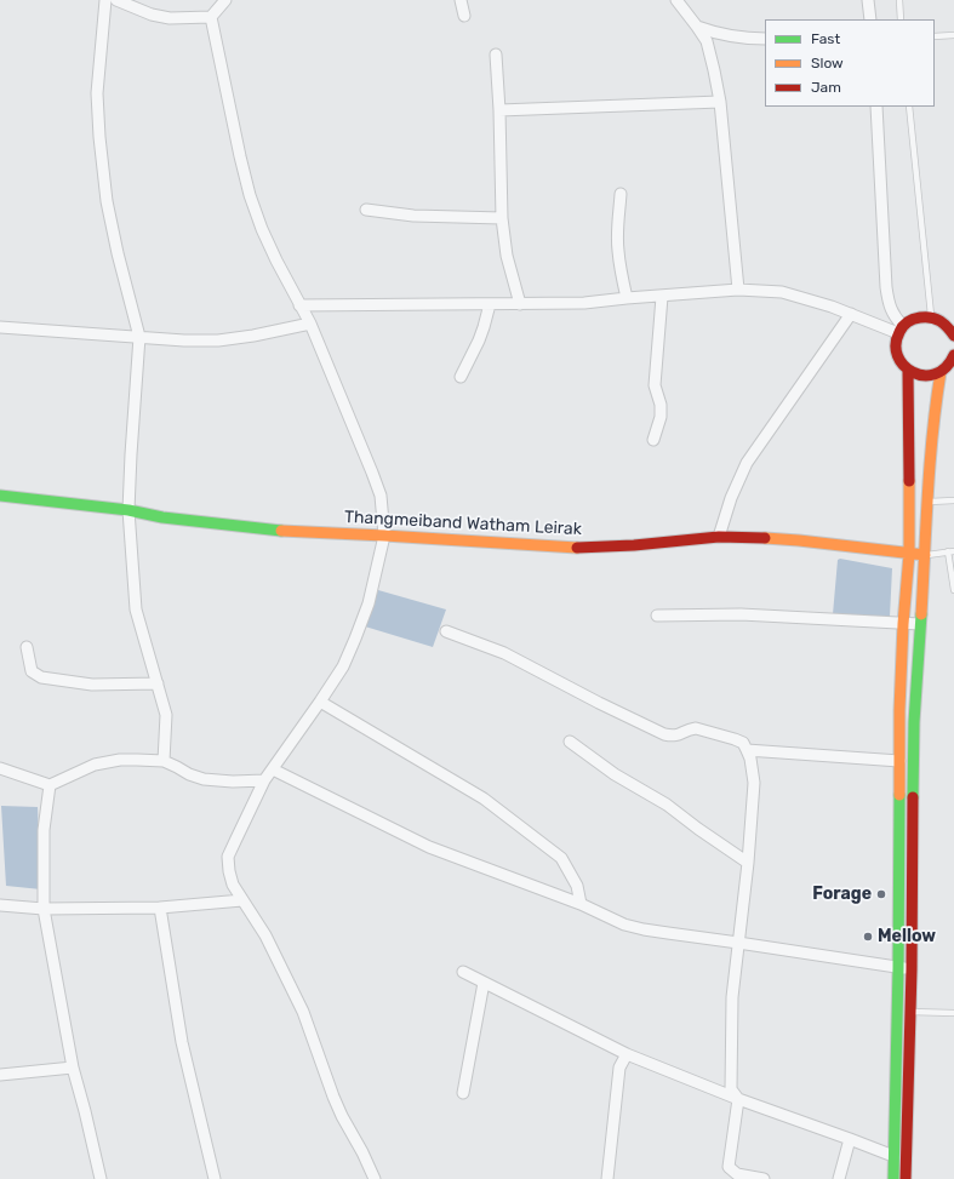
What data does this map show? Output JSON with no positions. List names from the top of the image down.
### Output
{
  "streets": {
    "main road": ["Thangmeiband Watham Leirak"]
  },
  "places": ["Forage", "Mellow"],
  "legend": ["Fast", "Slow", "Jam"]
}
